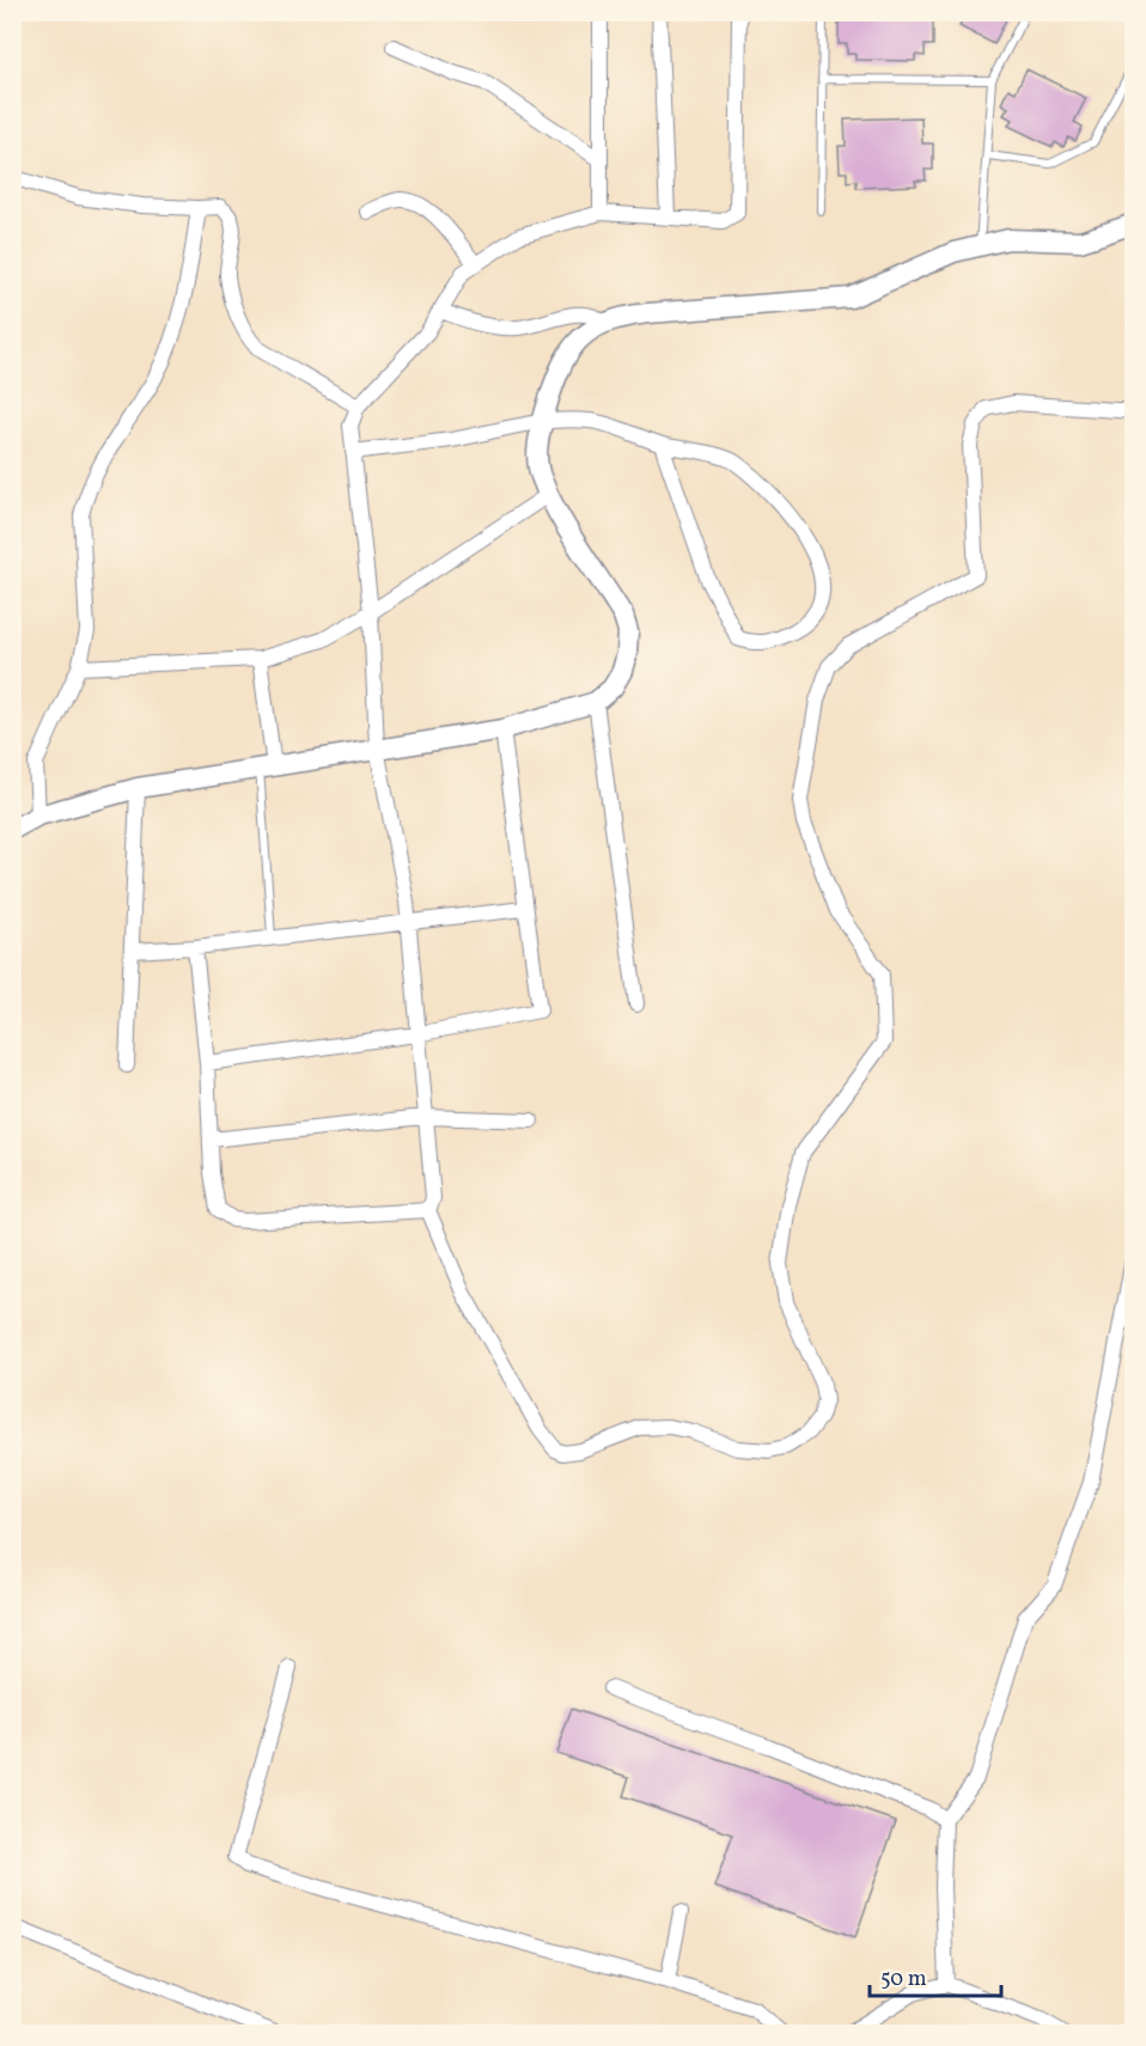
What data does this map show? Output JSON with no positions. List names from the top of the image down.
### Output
{
  "scale_bar": "50 m"
}
